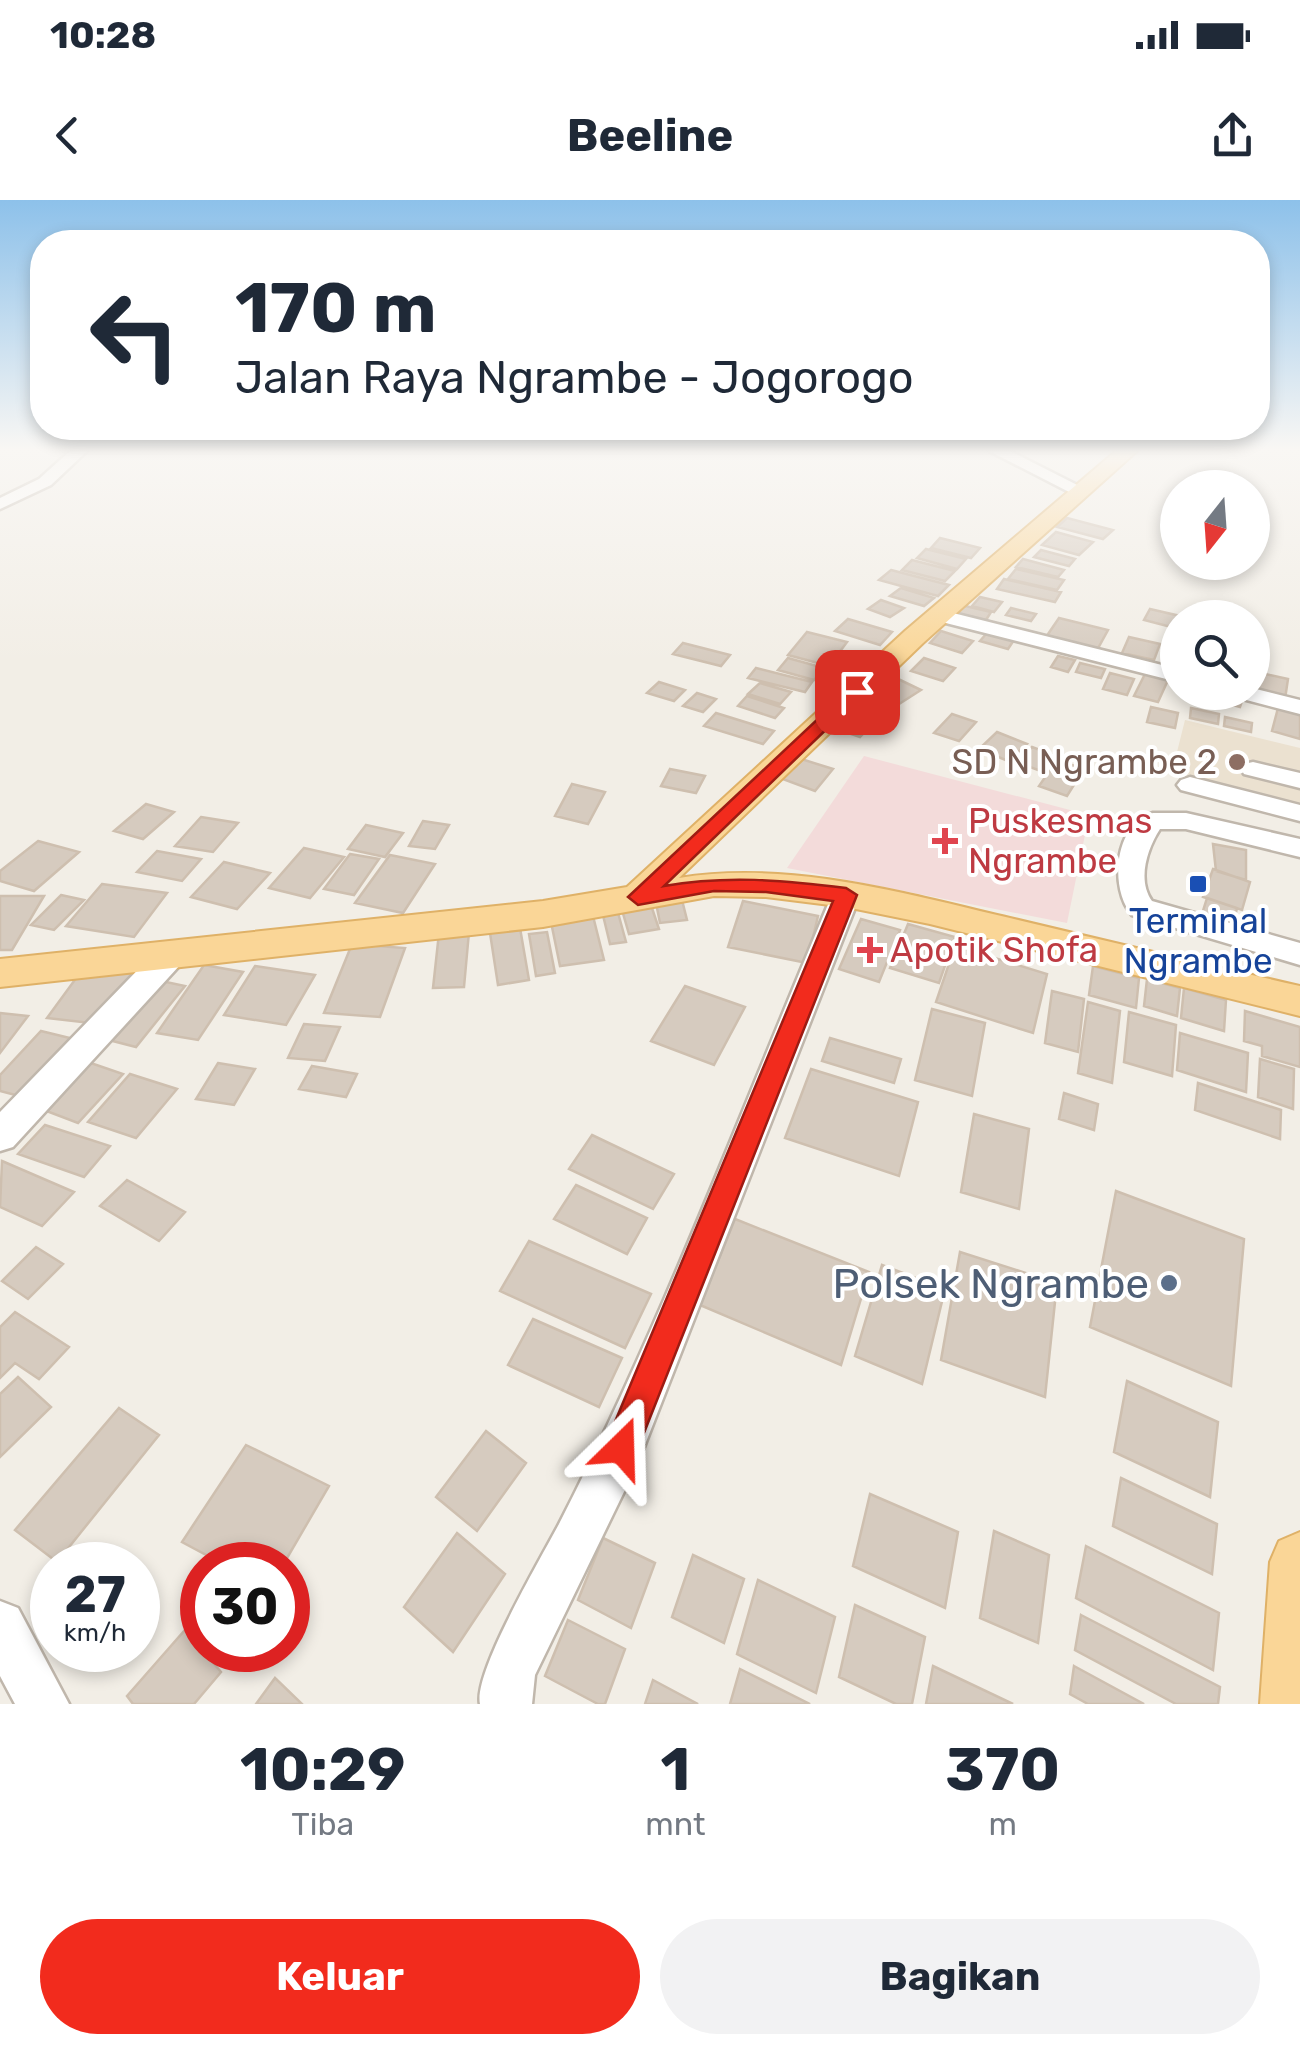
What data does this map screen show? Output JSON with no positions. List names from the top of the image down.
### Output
{
  "places": {
    "other": ["SD N Ngrambe 2", "Polsek Ngrambe"],
    "health": ["Puskesmas Ngrambe", "Apotik Shofa"],
    "transit": ["Terminal Ngrambe"]
  },
  "north": "bottom",
  "page": {
    "status": "10:28",
    "header": "Beeline",
    "turn": ["170 m", "Jalan Raya Ngrambe - Jogorogo"],
    "speed": "27 km/h",
    "limit": "30",
    "eta": [
      "10:29",
      "Tiba",
      "1",
      "mnt",
      "370",
      "m"
    ],
    "buttons": ["Keluar", "Bagikan"]
  }
}
